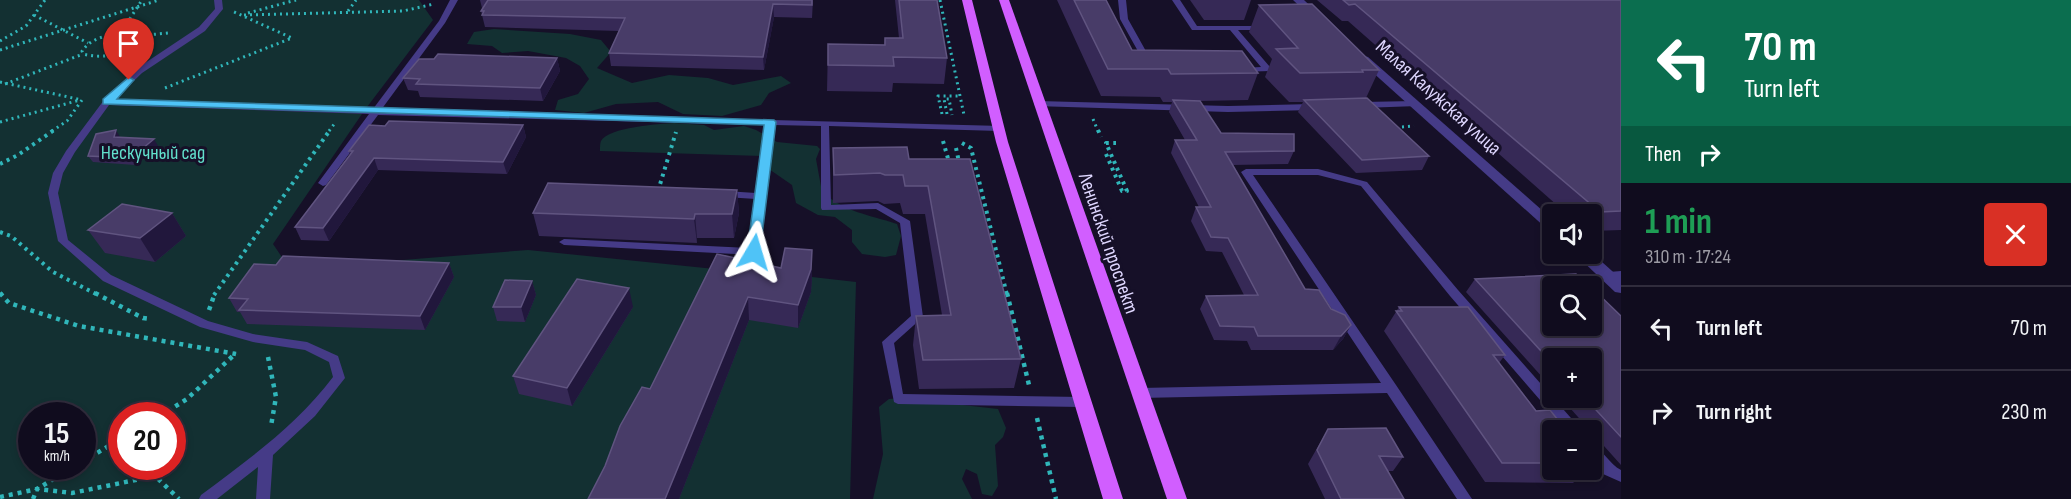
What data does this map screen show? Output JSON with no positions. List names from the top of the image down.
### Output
{
  "streets": {
    "main road": ["Ленинский проспект"],
    "street": ["Малая Калужская улица"]
  },
  "parks": ["Нескучный сад"],
  "page": {
    "turn": ["70 m", "Turn left"],
    "then": "Then",
    "heading": ["1 min", "310 m · 17:24"],
    "map_buttons": ["+", "−"],
    "list": [
      {
        "name": "Turn left",
        "value": "70 m"
      },
      {
        "name": "Turn right",
        "value": "230 m"
      }
    ],
    "speed": "15 km/h",
    "limit": "20"
  }
}
